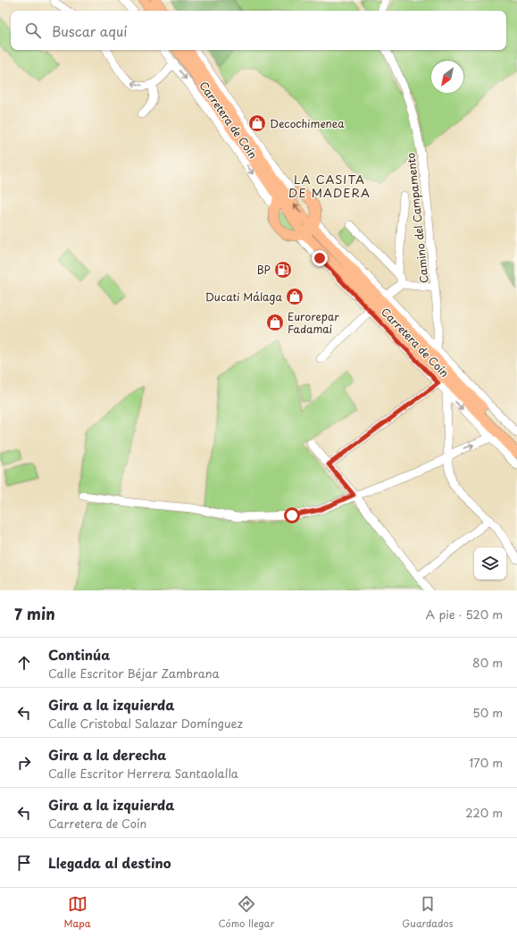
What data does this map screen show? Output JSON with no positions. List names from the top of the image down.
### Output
{
  "streets": {
    "main road": ["Carretera de Coín"],
    "street": ["Camino del Campamento"]
  },
  "crossings": [
    ["Carretera de Coín", "Camino del Campamento"]
  ],
  "districts": ["LA CASITA DE MADERA"],
  "places": {
    "shop": ["Decochimenea", "Ducati Málaga", "Eurorepar Fadamai"],
    "fuel station": ["BP"]
  },
  "north": "bottom left",
  "page": {
    "search": "Buscar aquí",
    "heading": ["7 min", "A pie · 520 m"],
    "list": [
      ["Continúa", "Calle Escritor Béjar Zambrana", "80 m"],
      ["Gira a la izquierda", "Calle Cristobal Salazar Domínguez", "50 m"],
      ["Gira a la derecha", "Calle Escritor Herrera Santaolalla", "170 m"],
      ["Gira a la izquierda", "Carretera de Coín", "220 m"],
      "Llegada al destino"
    ],
    "nav": ["Mapa", "Cómo llegar", "Guardados"]
  }
}
